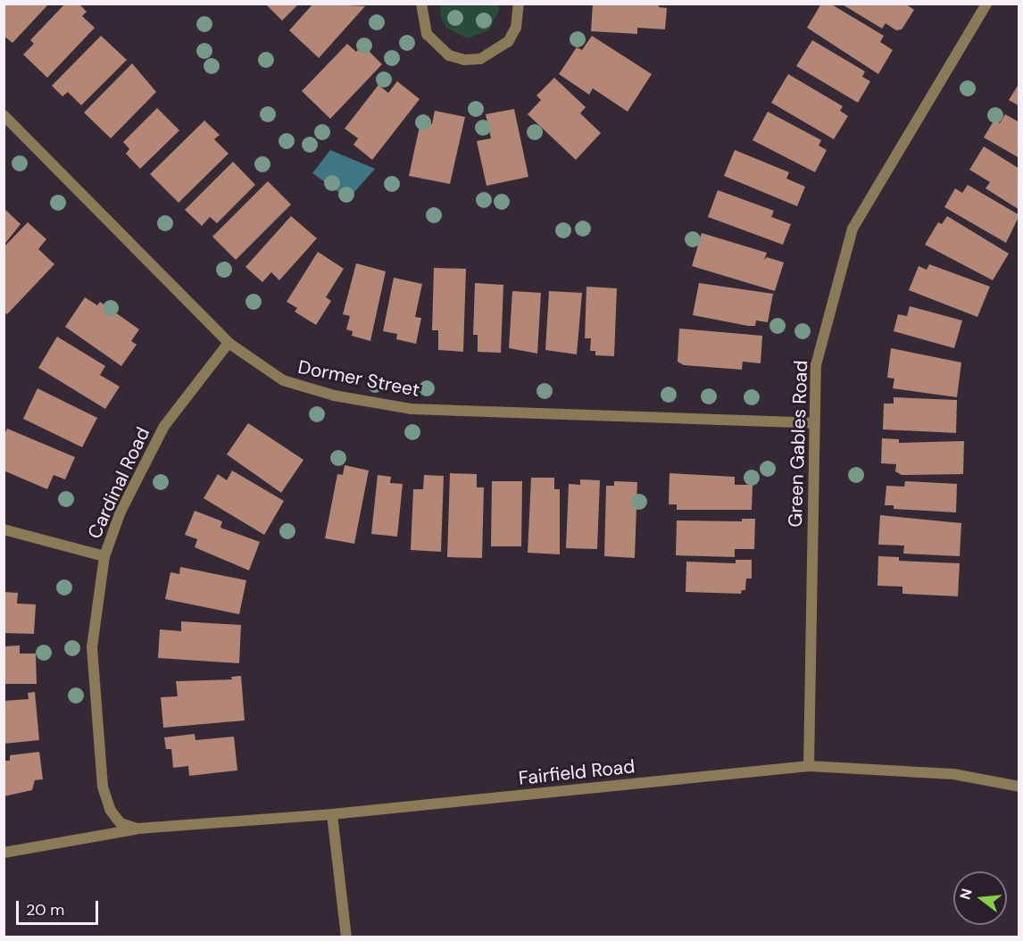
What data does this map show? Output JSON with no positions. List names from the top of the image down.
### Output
{
  "streets": {
    "street": [
      "Dormer Street",
      "Green Gables Road",
      "Cardinal Road",
      "Fairfield Road"
    ]
  },
  "crossings": [
    ["Dormer Street", "Green Gables Road"],
    ["Dormer Street", "Cardinal Road"],
    ["Green Gables Road", "Fairfield Road"],
    ["Cardinal Road", "Fairfield Road"]
  ],
  "scale_bar": "20 m",
  "north": "left"
}
